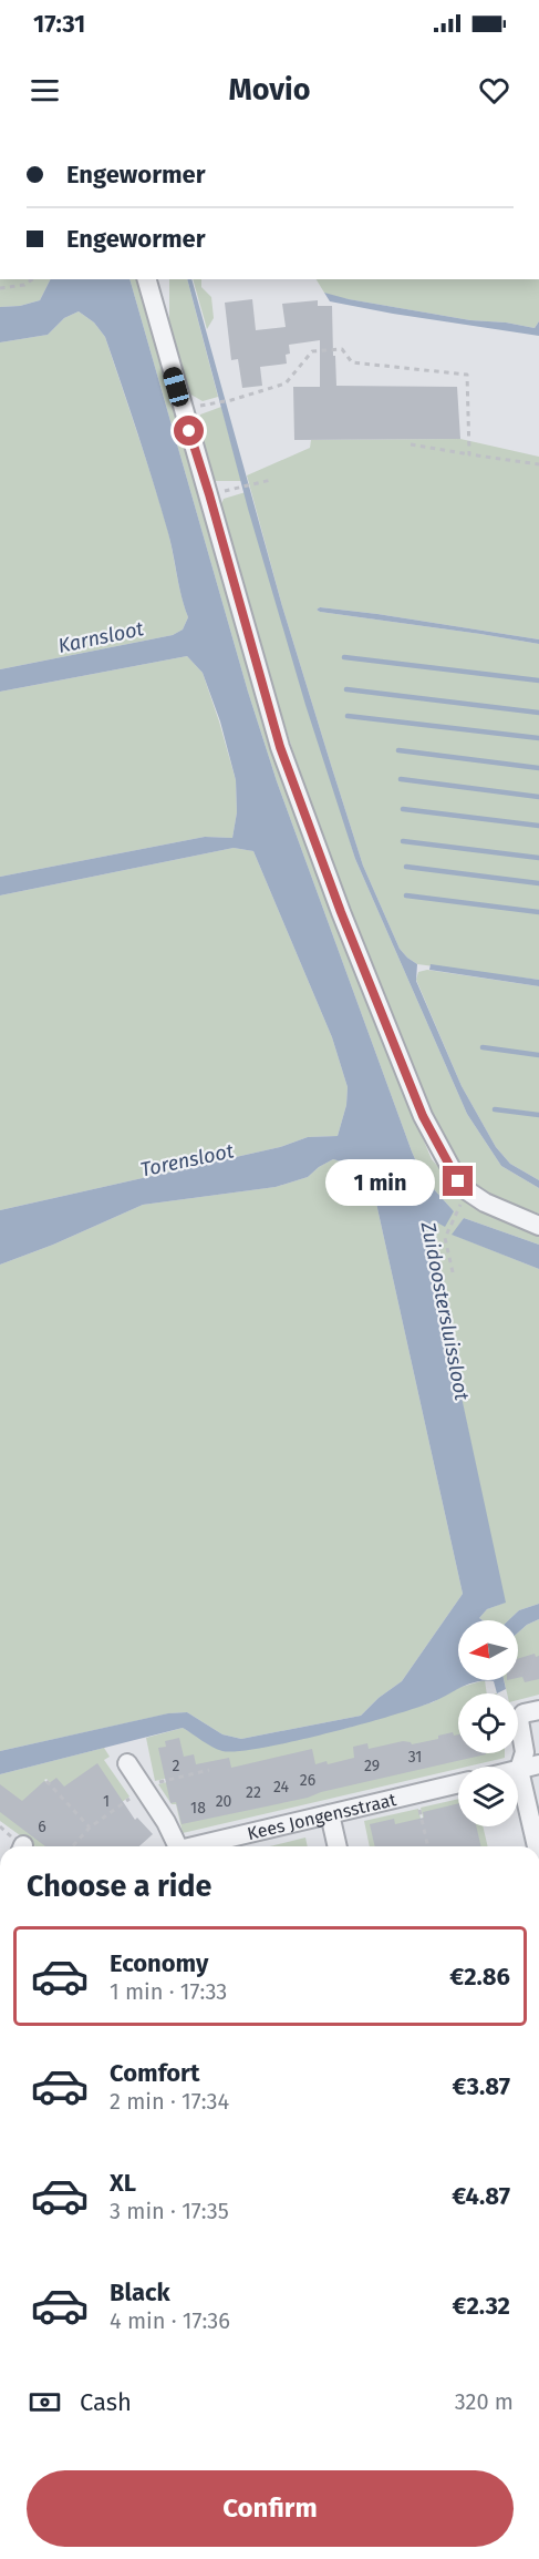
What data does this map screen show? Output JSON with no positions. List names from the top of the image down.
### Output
{
  "streets": {
    "street": ["Kees Jongensstraat"]
  },
  "water": ["Karnsloot", "Torensloot", "Zuidoostersluissloot"],
  "house_numbers": [
    "31",
    "2",
    "29",
    "26",
    "24",
    "22",
    "1",
    "20",
    "18",
    "6"
  ],
  "north": "left",
  "page": {
    "status": "17:31",
    "header": "Movio",
    "banner": ["Engewormer", "Engewormer"],
    "bubble": "1 min",
    "heading": "Choose a ride",
    "list": [
      {
        "name": "Economy",
        "note": "1 min · 17:33",
        "value": "€2.86"
      },
      {
        "name": "Comfort",
        "note": "2 min · 17:34",
        "value": "€3.87"
      },
      {
        "name": "XL",
        "note": "3 min · 17:35",
        "value": "€4.87"
      },
      {
        "name": "Black",
        "note": "4 min · 17:36",
        "value": "€2.32"
      }
    ],
    "pay": ["Cash", "320 m"],
    "buttons": "Confirm"
  }
}
